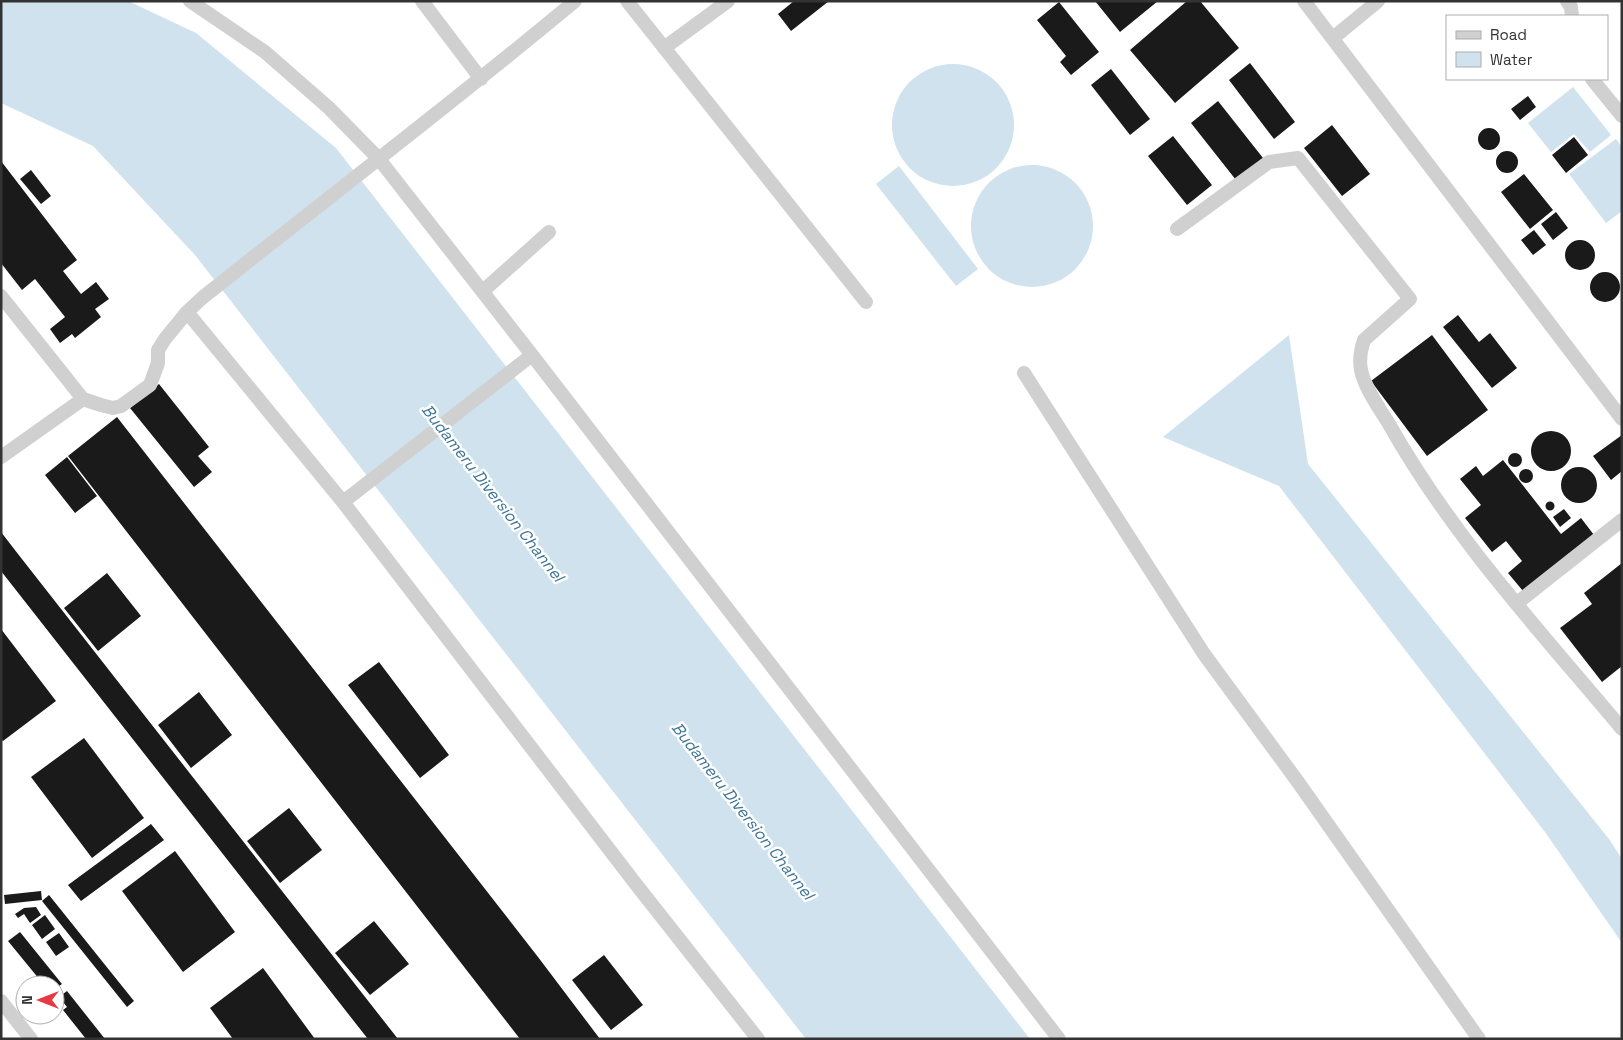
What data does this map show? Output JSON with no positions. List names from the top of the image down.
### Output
{
  "water": ["Budameru Diversion Channel"],
  "legend": ["Road", "Water"],
  "north": "left"
}
